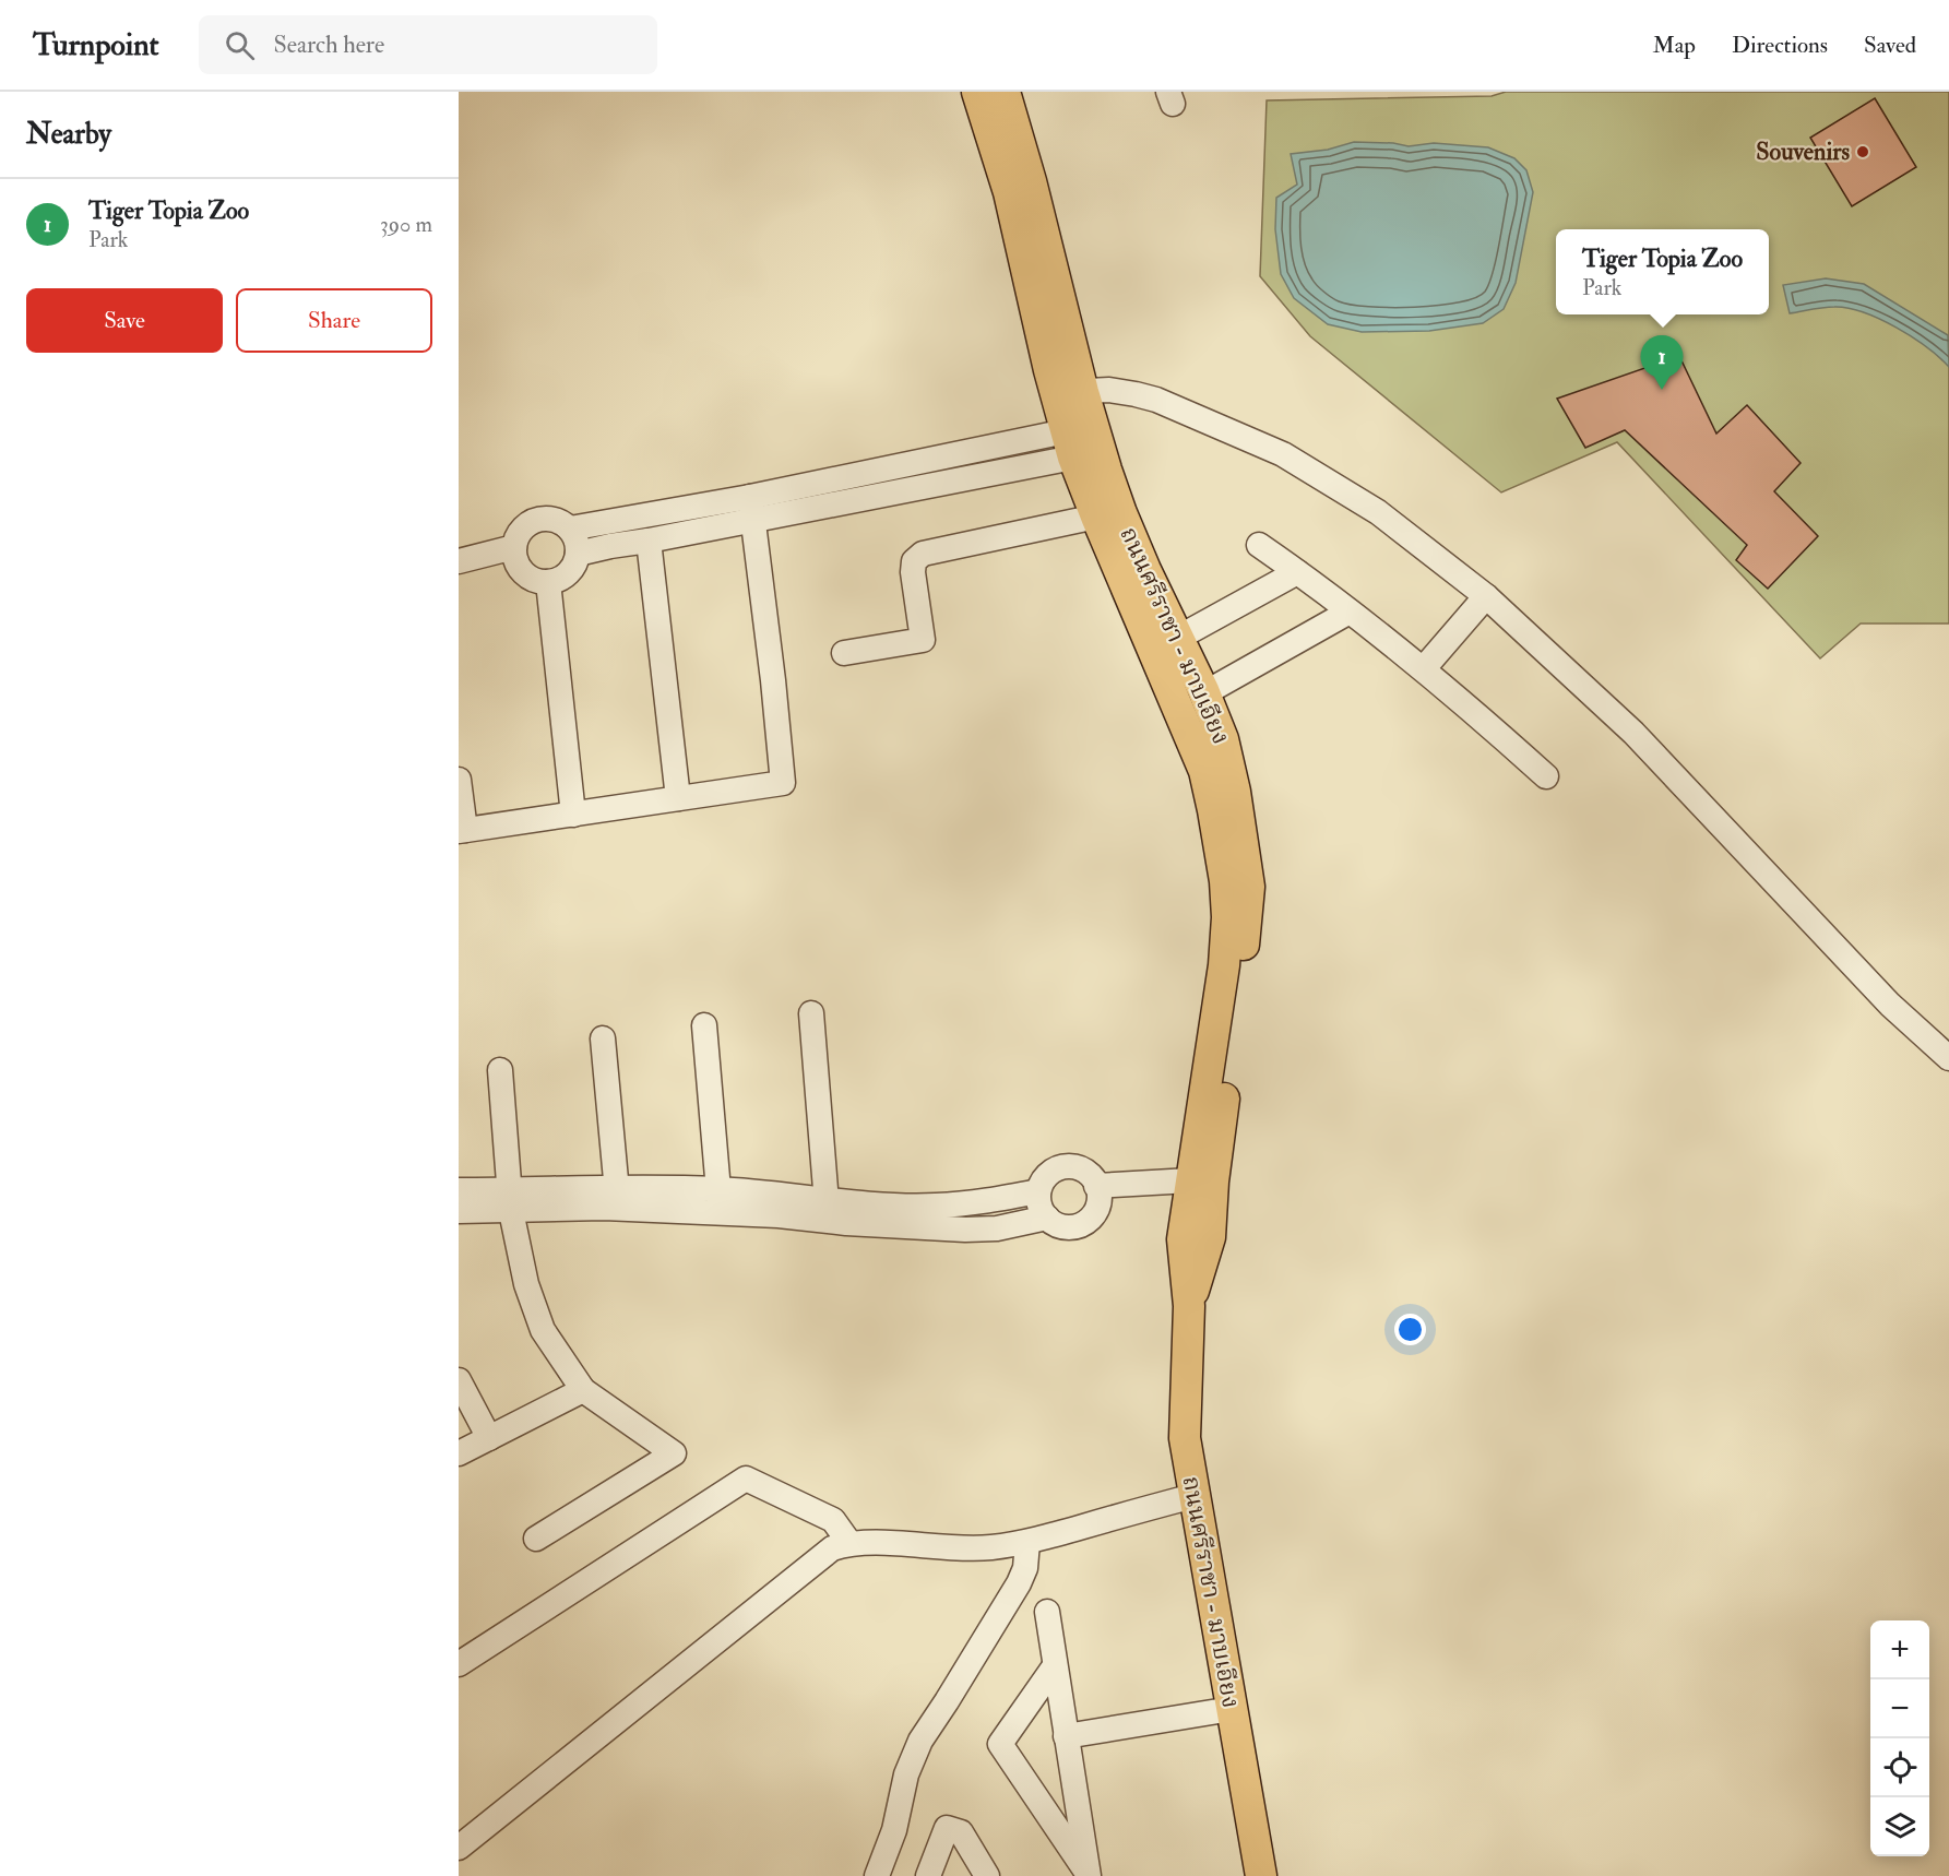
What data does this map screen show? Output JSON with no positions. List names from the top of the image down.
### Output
{
  "streets": {
    "main road": ["ถนนศรีราชา - มาบเอียง"]
  },
  "places": ["Souvenirs"],
  "page": {
    "header": "Turnpoint",
    "search": "Search here",
    "nav": ["Map", "Directions", "Saved"],
    "heading": "Nearby",
    "list": [
      {
        "mark": "1",
        "name": "Tiger Topia Zoo",
        "note": "Park",
        "value": "390 m"
      }
    ],
    "popup": ["Tiger Topia Zoo", "Park"],
    "buttons": ["Save", "Share"],
    "pins": "1",
    "map_buttons": ["+", "−"]
  }
}
